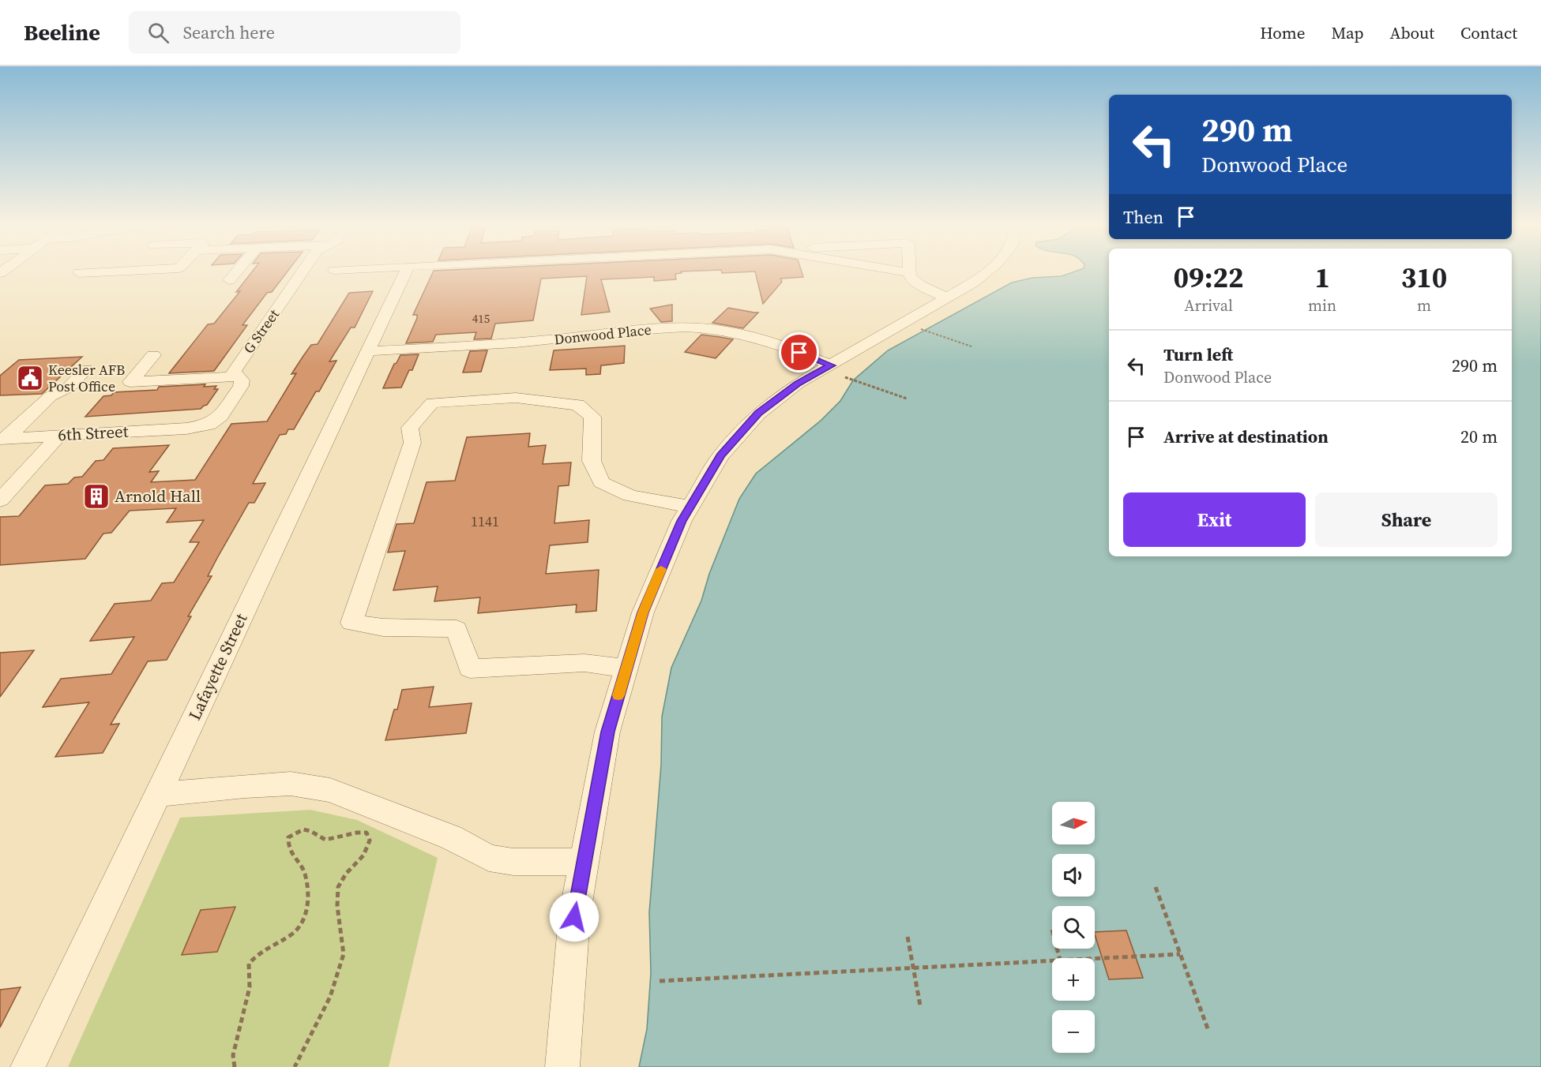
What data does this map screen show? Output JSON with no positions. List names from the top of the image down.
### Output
{
  "streets": {
    "street": [
      "G Street",
      "Donwood Place",
      "6th Street",
      "Lafayette Street"
    ]
  },
  "crossings": [
    ["G Street", "6th Street"],
    ["Donwood Place", "Lafayette Street"]
  ],
  "places": {
    "public building": ["Keesler AFB Post Office"],
    "building": ["Arnold Hall"]
  },
  "house_numbers": ["415", "1141"],
  "north": "right",
  "page": {
    "header": "Beeline",
    "search": "Search here",
    "nav": [
      "Home",
      "Map",
      "About",
      "Contact"
    ],
    "turn": ["290 m", "Donwood Place"],
    "then": "Then",
    "eta": [
      "09:22",
      "Arrival",
      "1",
      "min",
      "310",
      "m"
    ],
    "list": [
      {
        "name": "Turn left",
        "note": "Donwood Place",
        "value": "290 m"
      },
      {
        "name": "Arrive at destination",
        "value": "20 m"
      }
    ],
    "buttons": ["Exit", "Share"],
    "map_buttons": ["+", "−"]
  }
}
